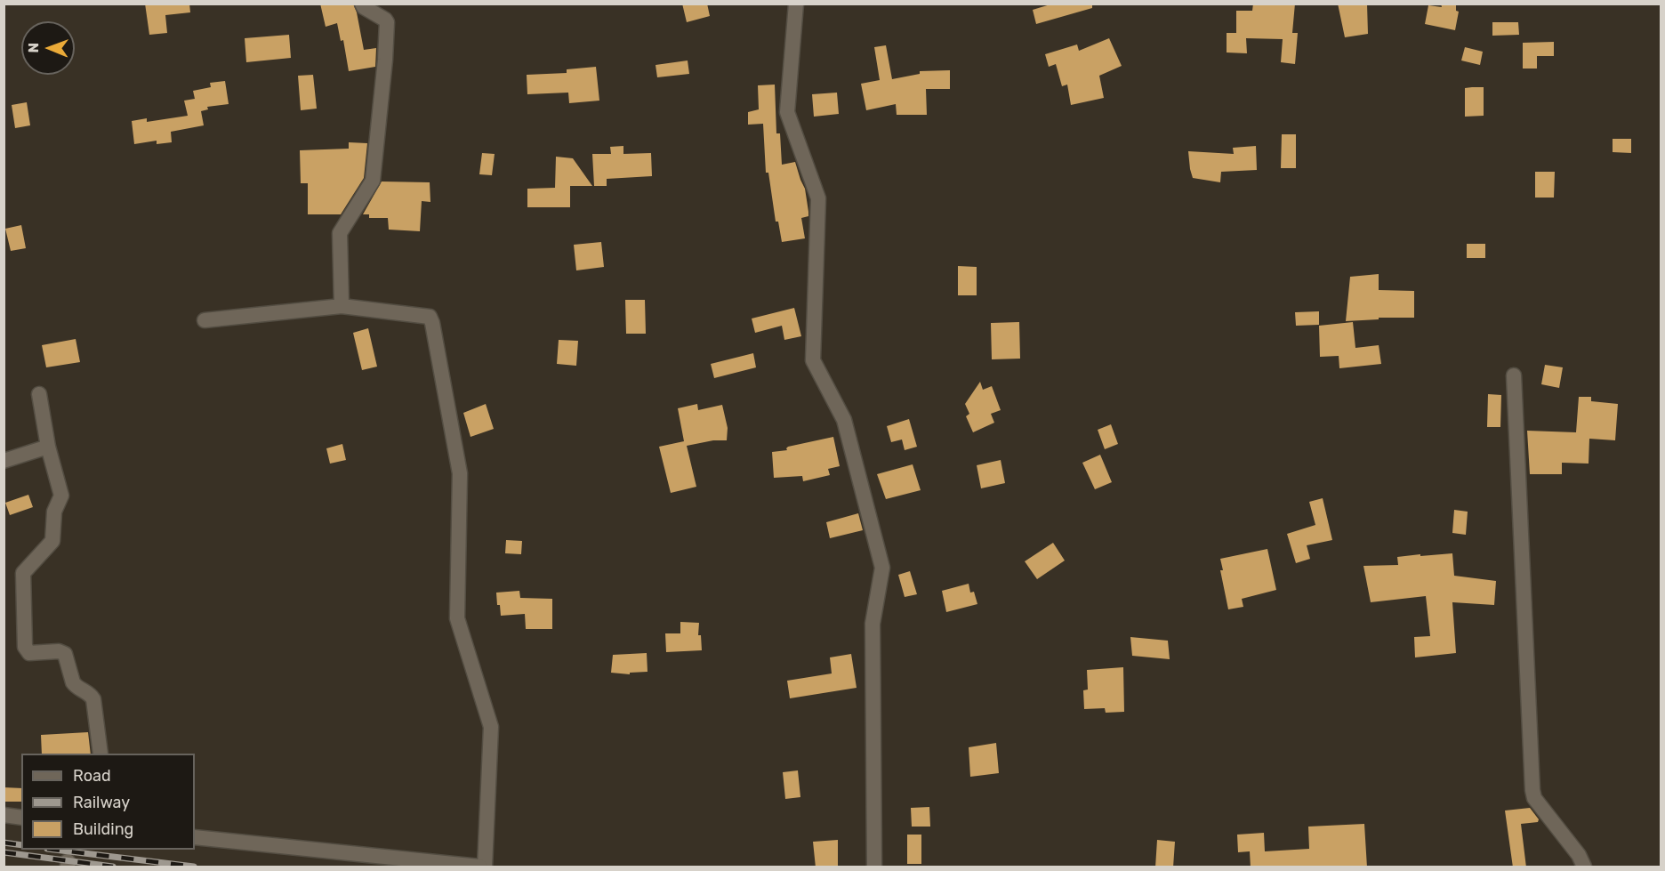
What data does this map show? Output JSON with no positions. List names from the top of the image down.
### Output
{
  "legend": ["Road", "Railway", "Building"],
  "north": "left"
}
